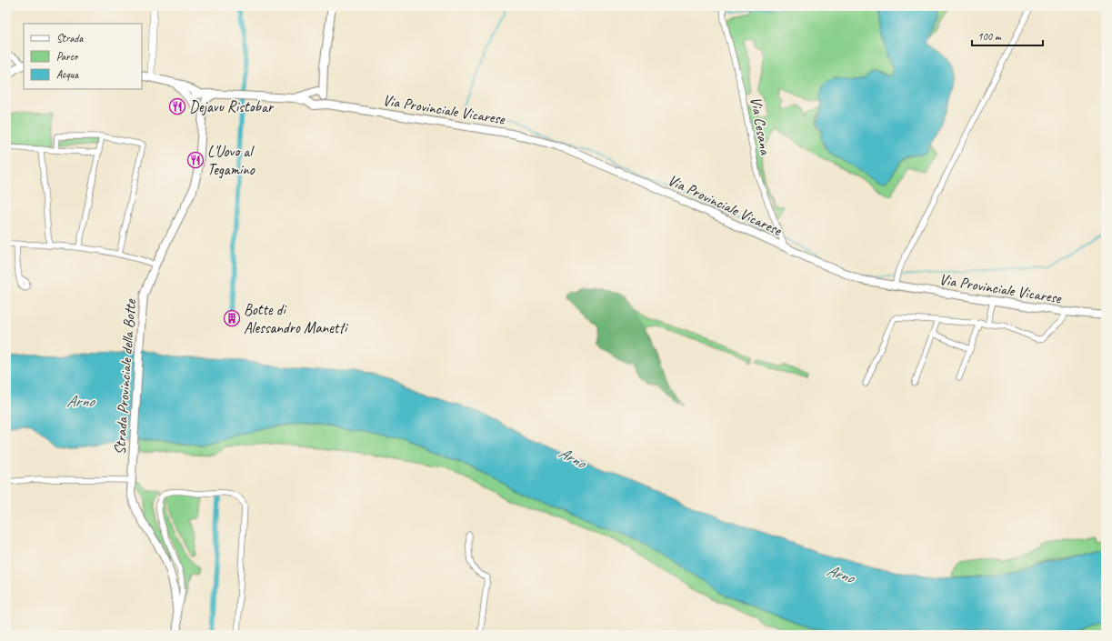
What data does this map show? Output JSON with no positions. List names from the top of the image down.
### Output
{
  "streets": {
    "main road": ["Via Provinciale Vicarese", "Strada Provinciale della Botte"],
    "street": ["Via Cesana"]
  },
  "crossings": [
    ["Via Provinciale Vicarese", "Via Cesana"],
    ["Via Provinciale Vicarese", "Strada Provinciale della Botte"]
  ],
  "water": ["Arno"],
  "places": {
    "restaurant": ["Dejavu Ristobar", "L'Uovo al Tegamino"],
    "building": ["Botte di Alessandro Manetti"]
  },
  "legend": ["Strada", "Parco", "Acqua"],
  "scale_bar": "100 m"
}
